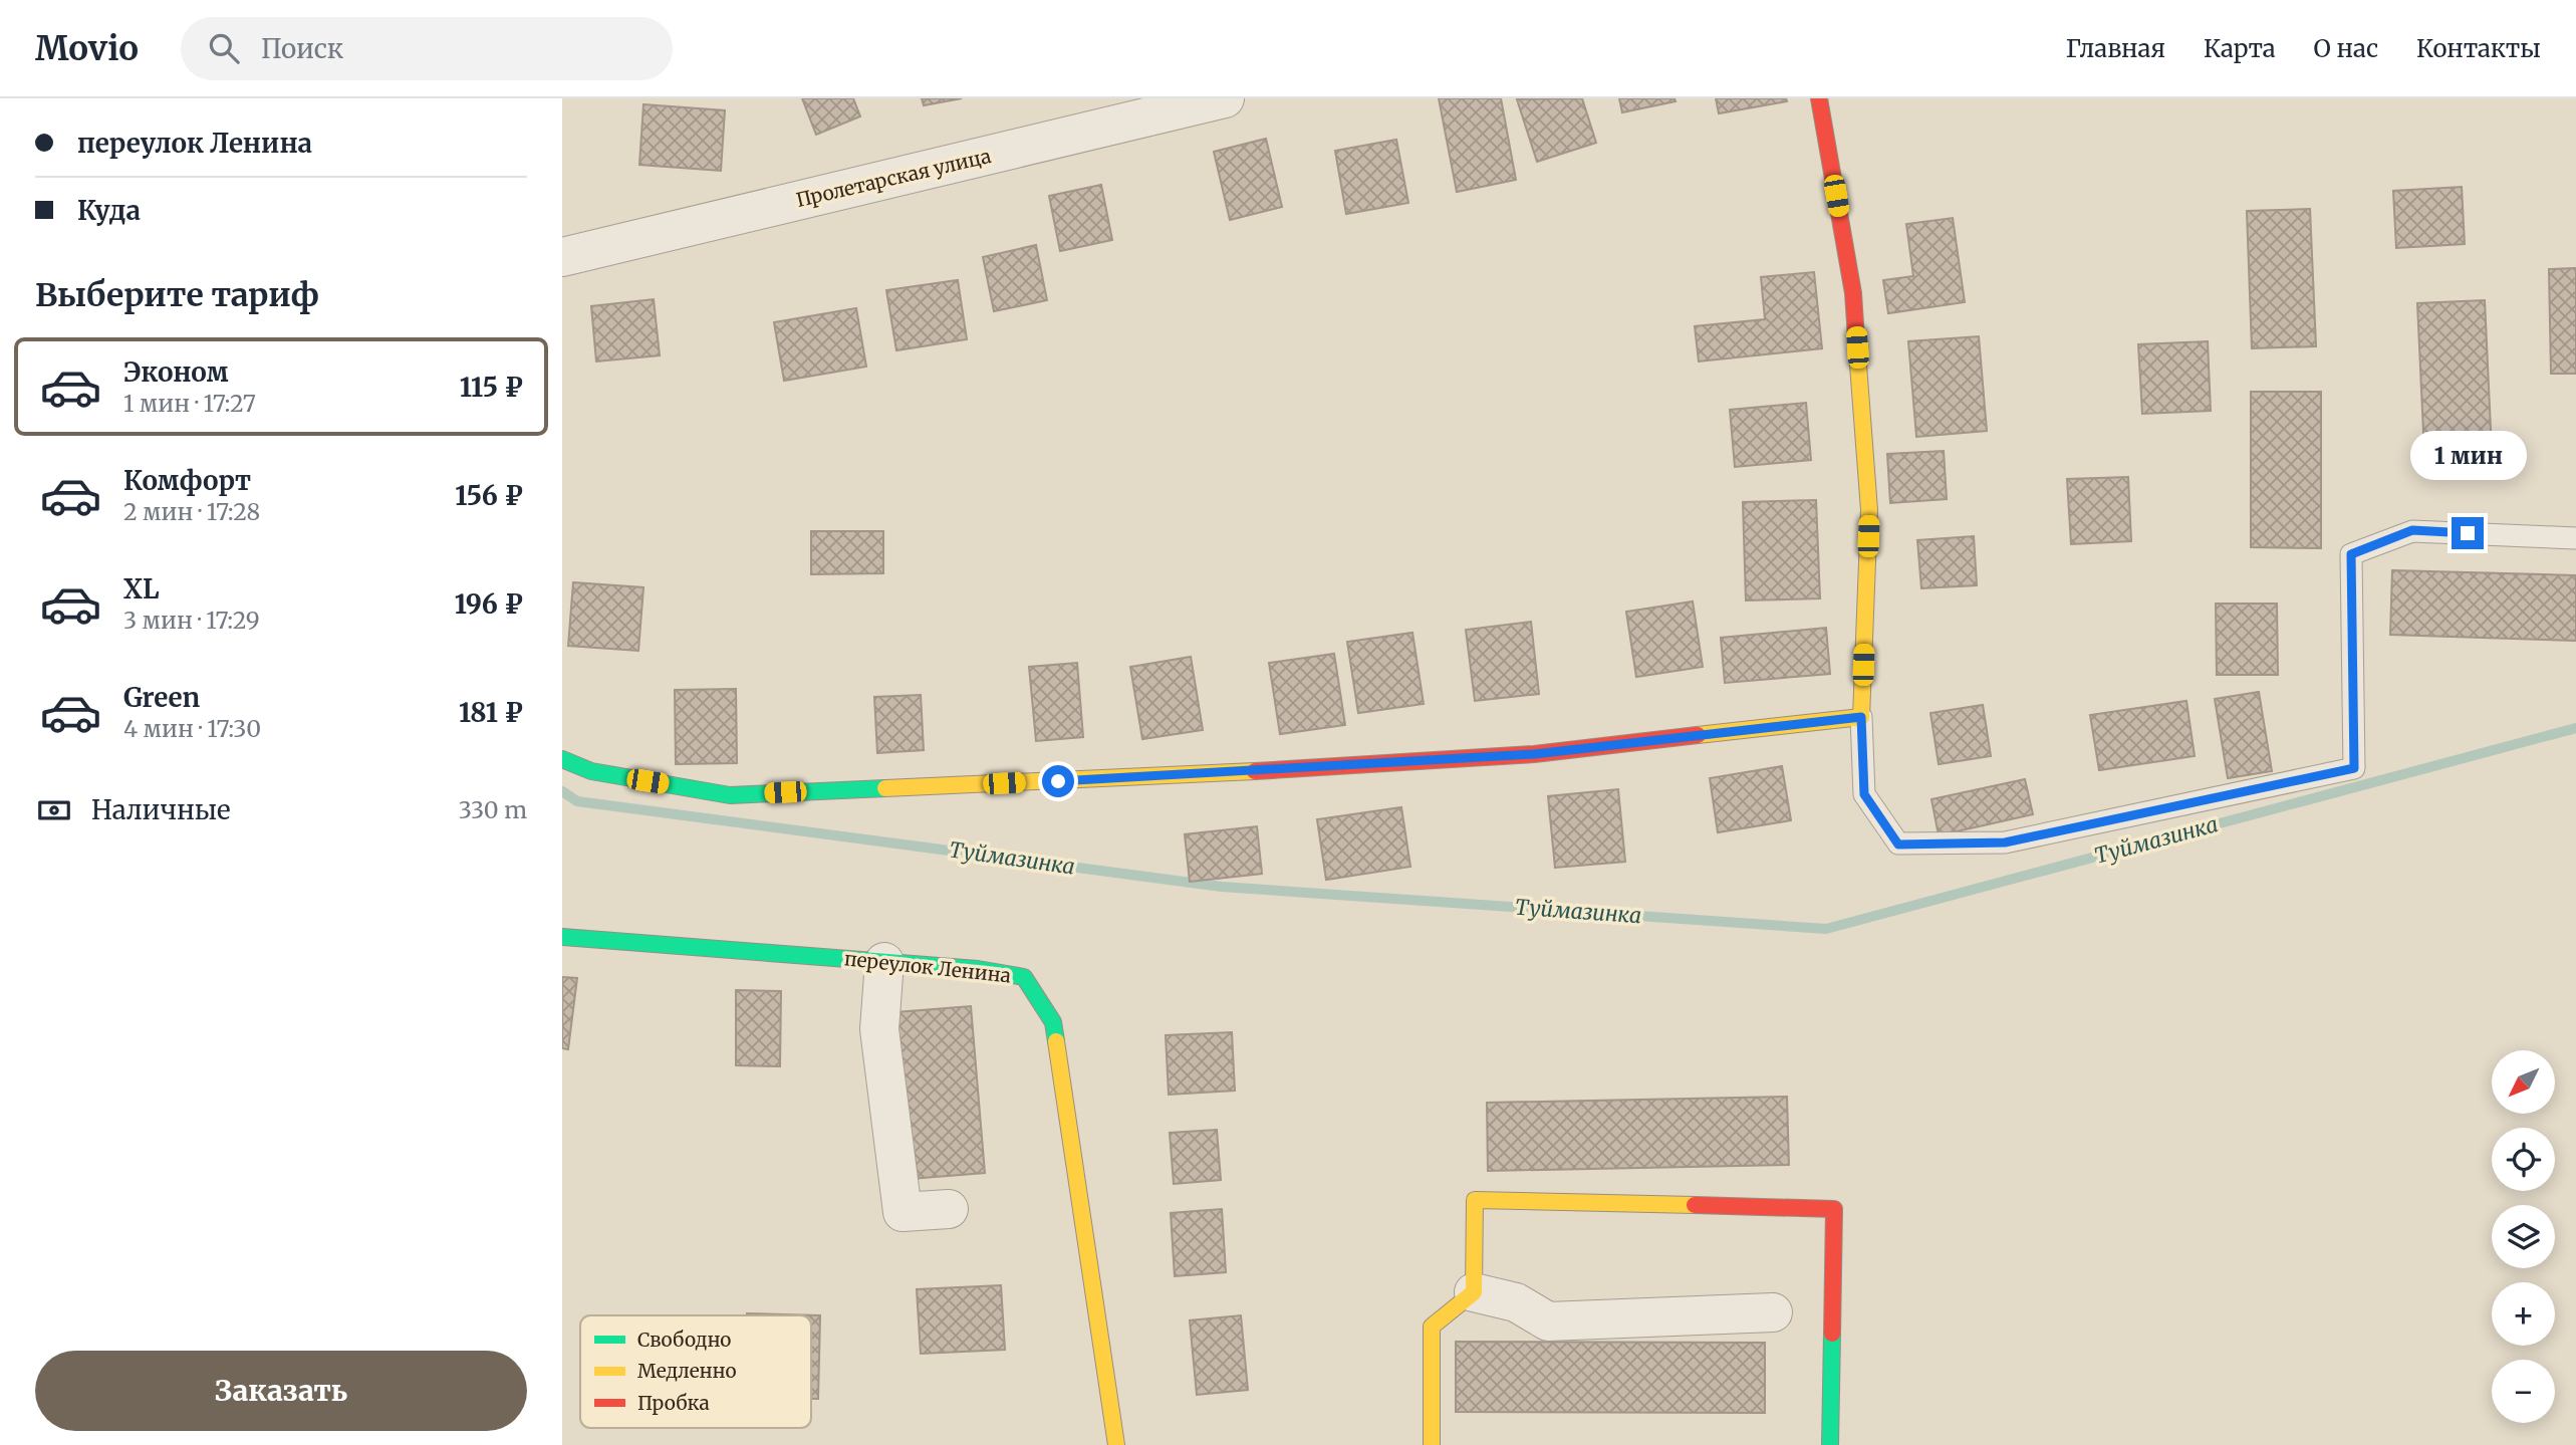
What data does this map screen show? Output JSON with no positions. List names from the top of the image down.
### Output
{
  "streets": {
    "street": ["Пролетарская улица", "переулок Ленина"]
  },
  "water": ["Туймазинка"],
  "legend": ["Свободно", "Медленно", "Пробка"],
  "north": "bottom left",
  "page": {
    "header": "Movio",
    "search": "Поиск",
    "nav": [
      "Главная",
      "Карта",
      "О нас",
      "Контакты"
    ],
    "banner": ["переулок Ленина", "Куда"],
    "heading": "Выберите тариф",
    "list": [
      {
        "name": "Эконом",
        "note": "1 мин · 17:27",
        "value": "115 ₽"
      },
      {
        "name": "Комфорт",
        "note": "2 мин · 17:28",
        "value": "156 ₽"
      },
      {
        "name": "XL",
        "note": "3 мин · 17:29",
        "value": "196 ₽"
      },
      {
        "name": "Green",
        "note": "4 мин · 17:30",
        "value": "181 ₽"
      }
    ],
    "bubble": "1 мин",
    "pay": ["Наличные", "330 m"],
    "map_buttons": ["+", "−"],
    "buttons": "Заказать"
  }
}
